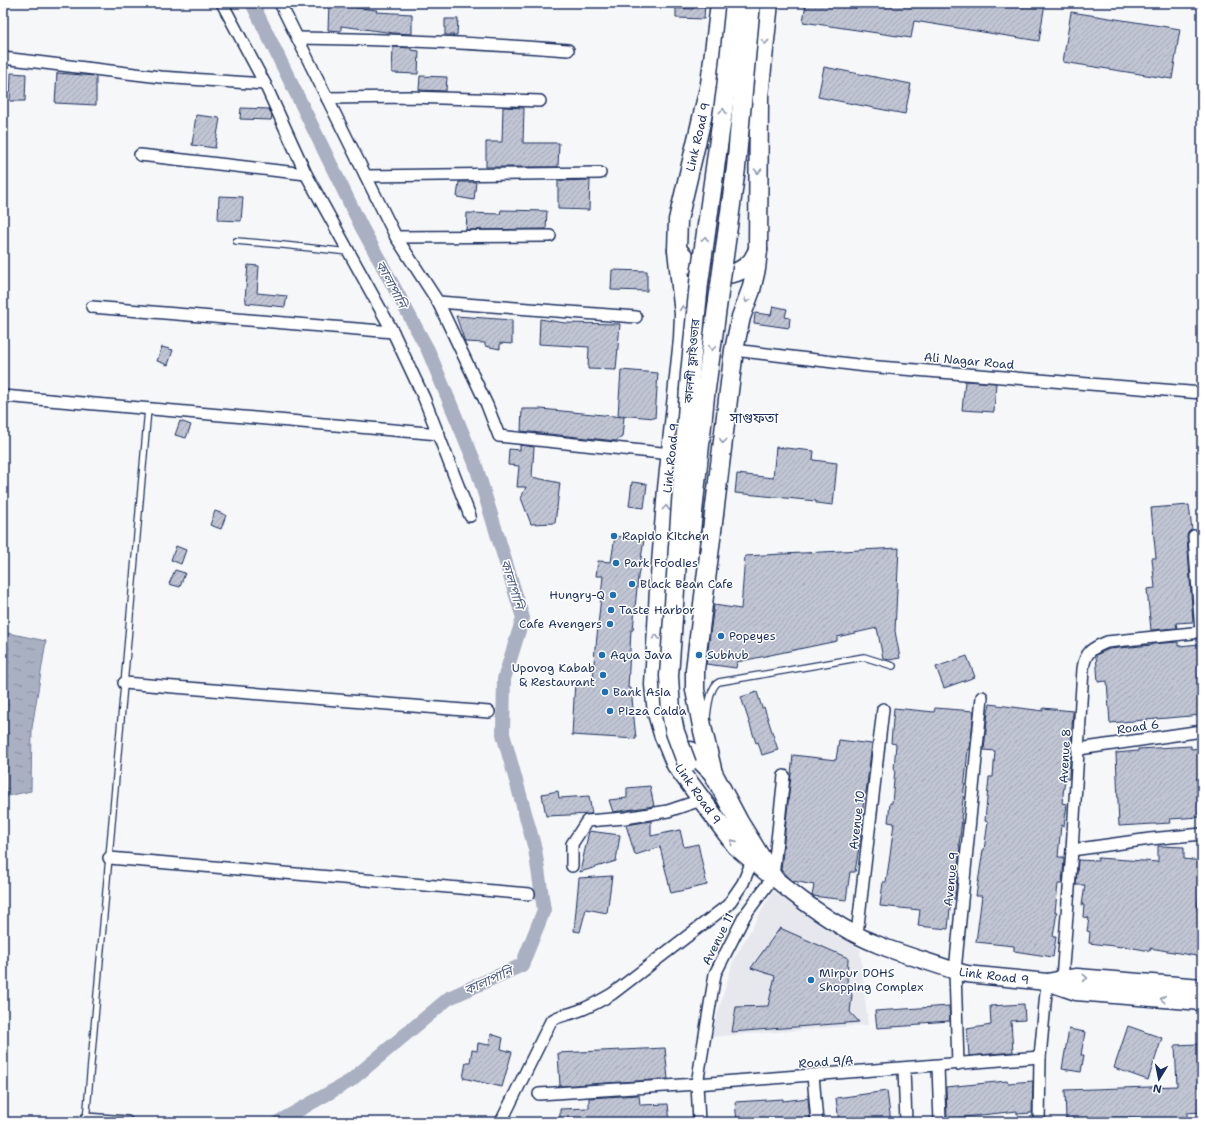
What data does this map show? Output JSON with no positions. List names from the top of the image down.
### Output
{
  "streets": {
    "main road": ["Link Road 9", "কালশী ফ্লাইওভার"],
    "street": [
      "Ali Nagar Road",
      "Road 6",
      "Avenue 8",
      "Avenue 10",
      "Avenue 9",
      "Avenue 11",
      "Road 9/A"
    ]
  },
  "crossings": [
    ["Link Road 9", "কালশী ফ্লাইওভার"],
    ["Link Road 9", "Ali Nagar Road"],
    ["Link Road 9", "Avenue 8"],
    ["Link Road 9", "Avenue 10"],
    ["Link Road 9", "Avenue 9"],
    ["Link Road 9", "Avenue 11"],
    ["Road 6", "Avenue 8"],
    ["Avenue 9", "Road 9/A"],
    ["Avenue 11", "Road 9/A"]
  ],
  "districts": ["সাগুফতা"],
  "water": ["কালাপানি"],
  "places": [
    "Rapido Kitchen",
    "Park Foodies",
    "Black Bean Cafe",
    "Hungry-Q",
    "Taste Harbor",
    "Cafe Avengers",
    "Popeyes",
    "Aqua Java",
    "Subhub",
    "Upovog Kabab & Restaurant",
    "Bank Asia",
    "Pizza Calda",
    "Mirpur DOHS Shopping Complex"
  ],
  "north": "bottom"
}
